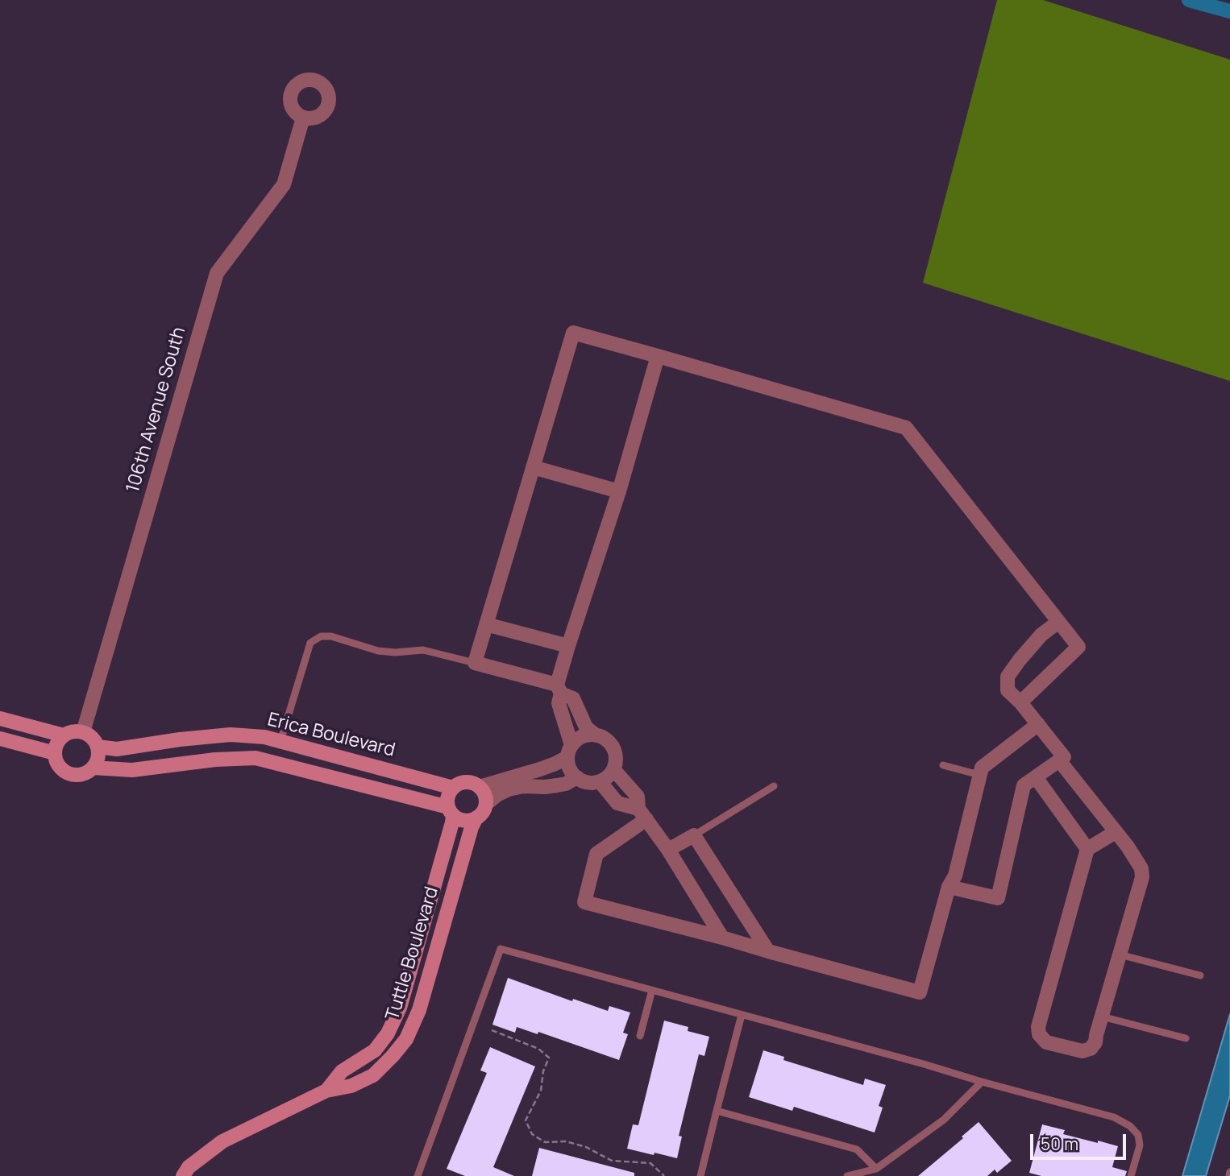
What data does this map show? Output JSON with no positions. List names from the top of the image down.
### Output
{
  "streets": {
    "street": ["106th Avenue South", "Erica Boulevard", "Tuttle Boulevard"]
  },
  "crossings": [
    ["106th Avenue South", "Erica Boulevard"],
    ["Erica Boulevard", "Tuttle Boulevard"]
  ],
  "scale_bar": "50 m"
}
